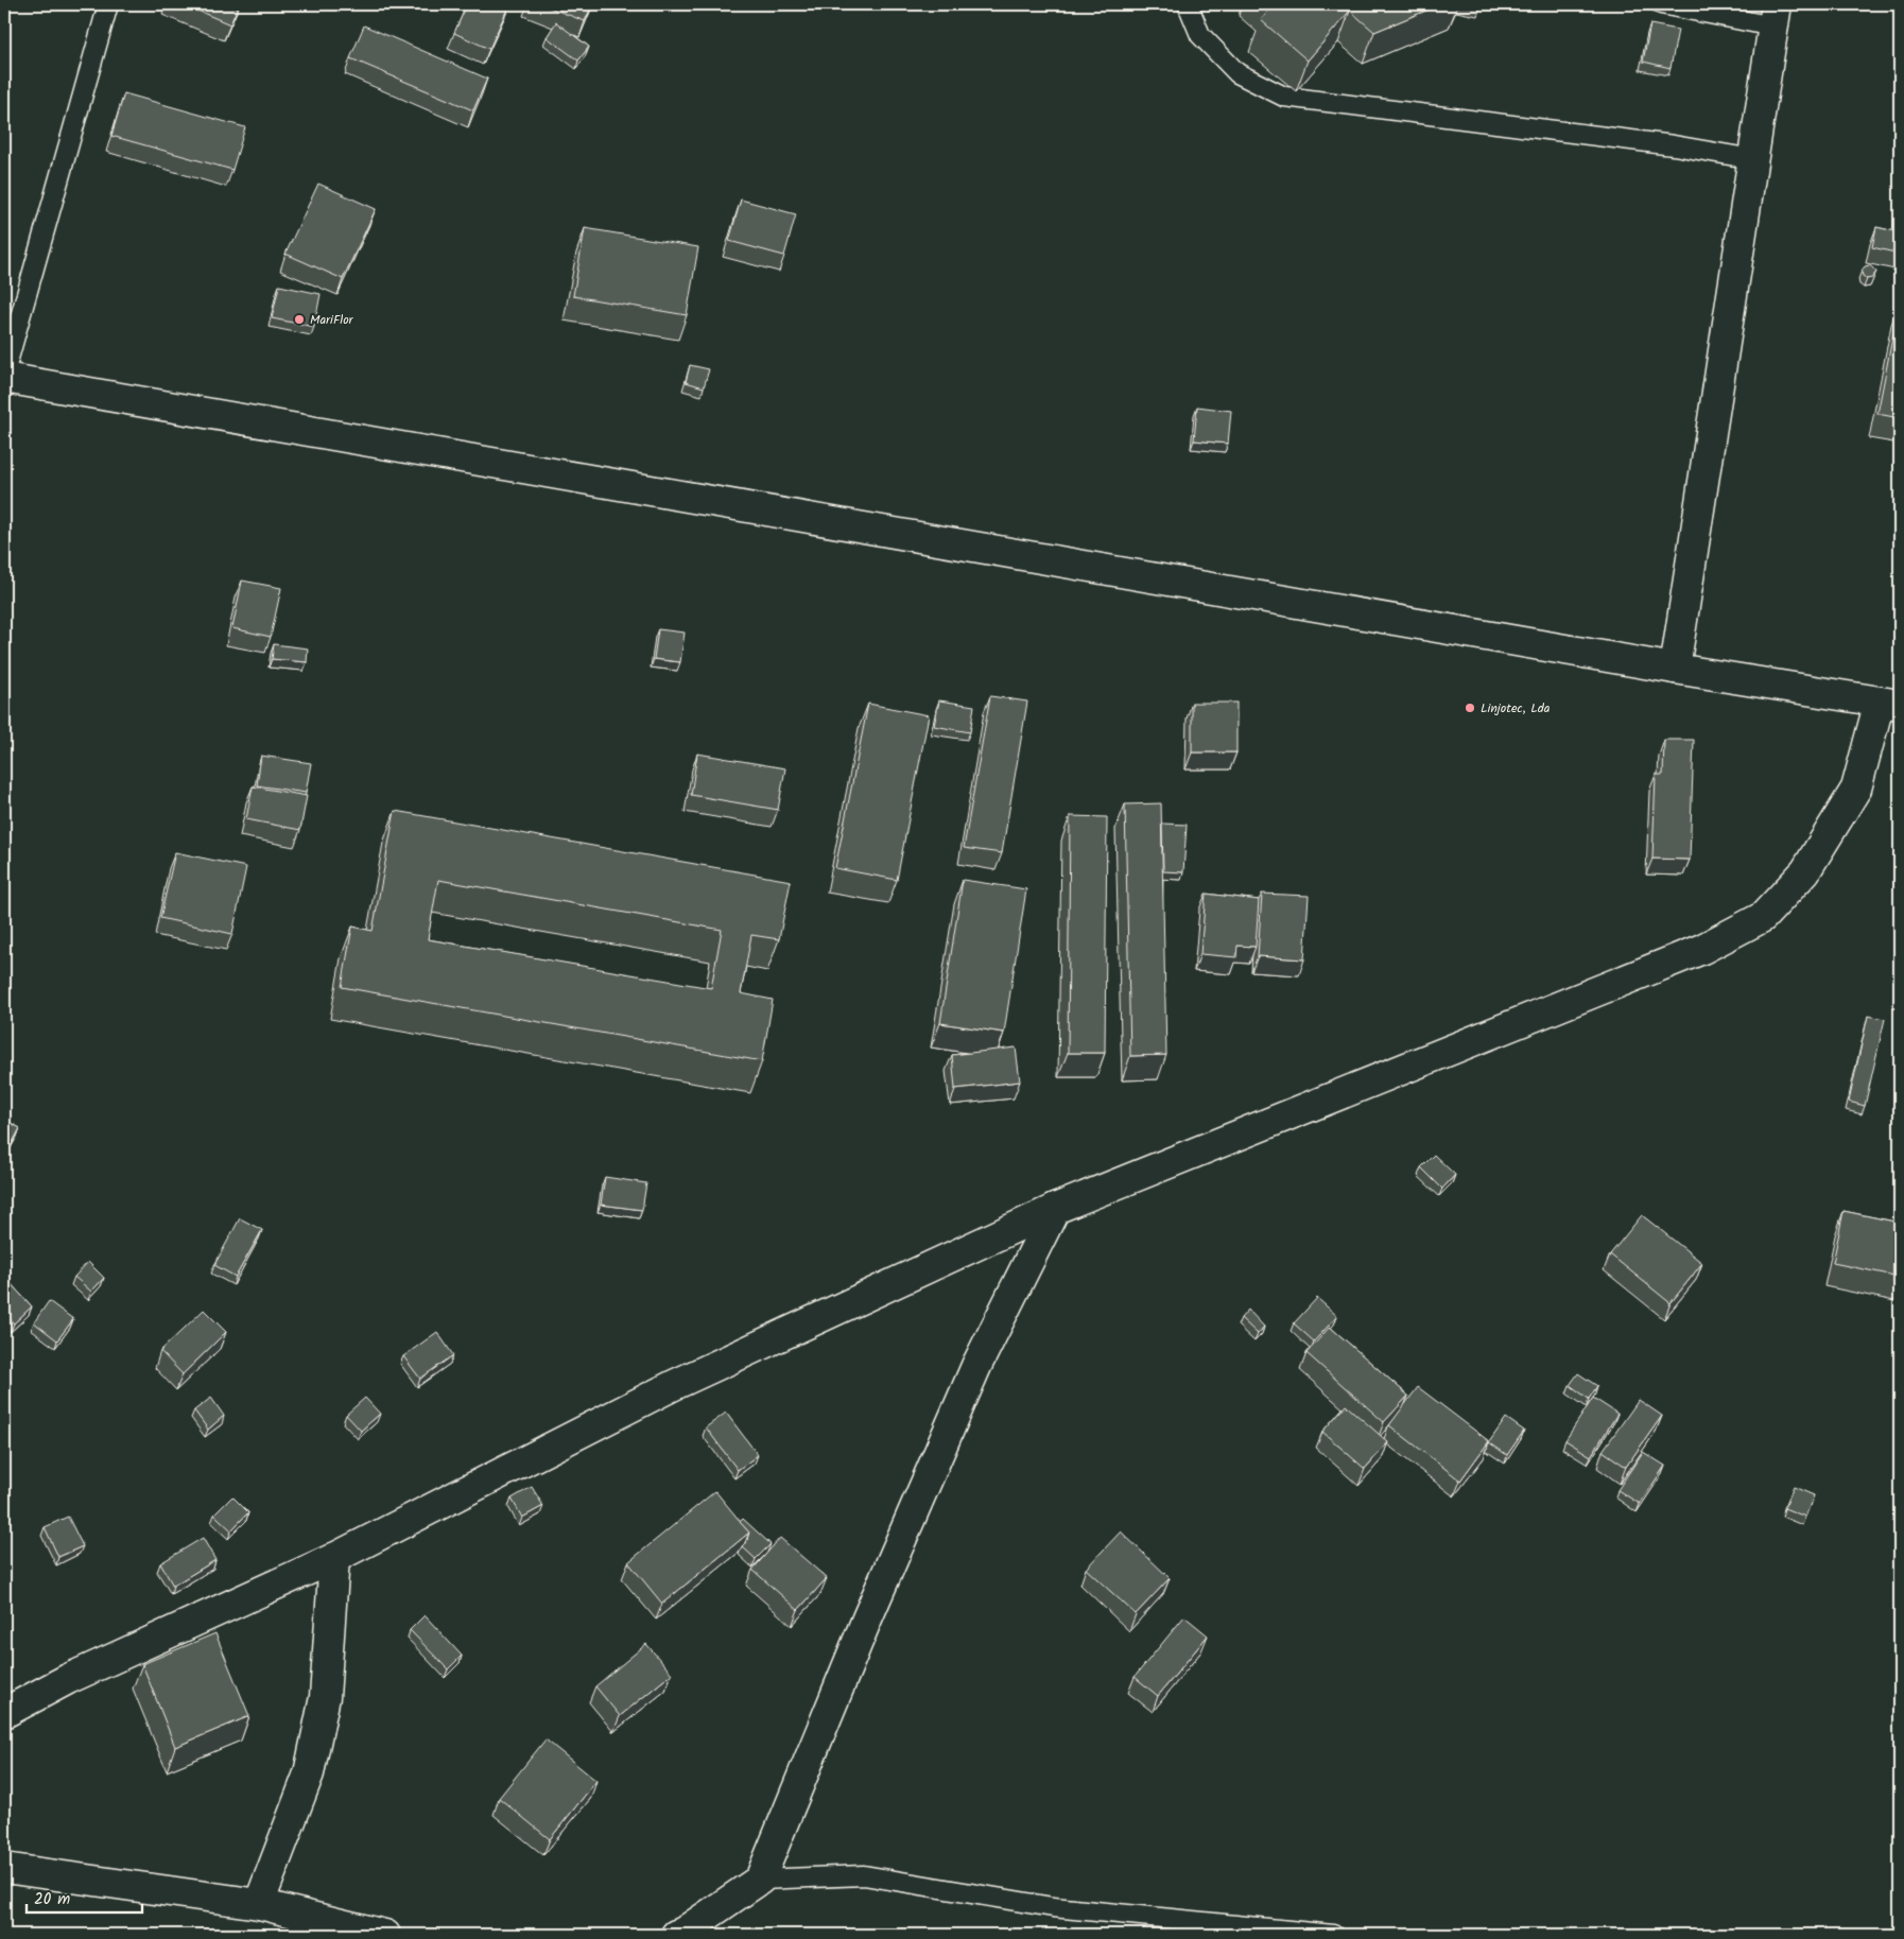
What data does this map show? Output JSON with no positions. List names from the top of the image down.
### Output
{
  "places": ["MariFlor", "Linjotec, Lda"],
  "scale_bar": "20 m"
}
